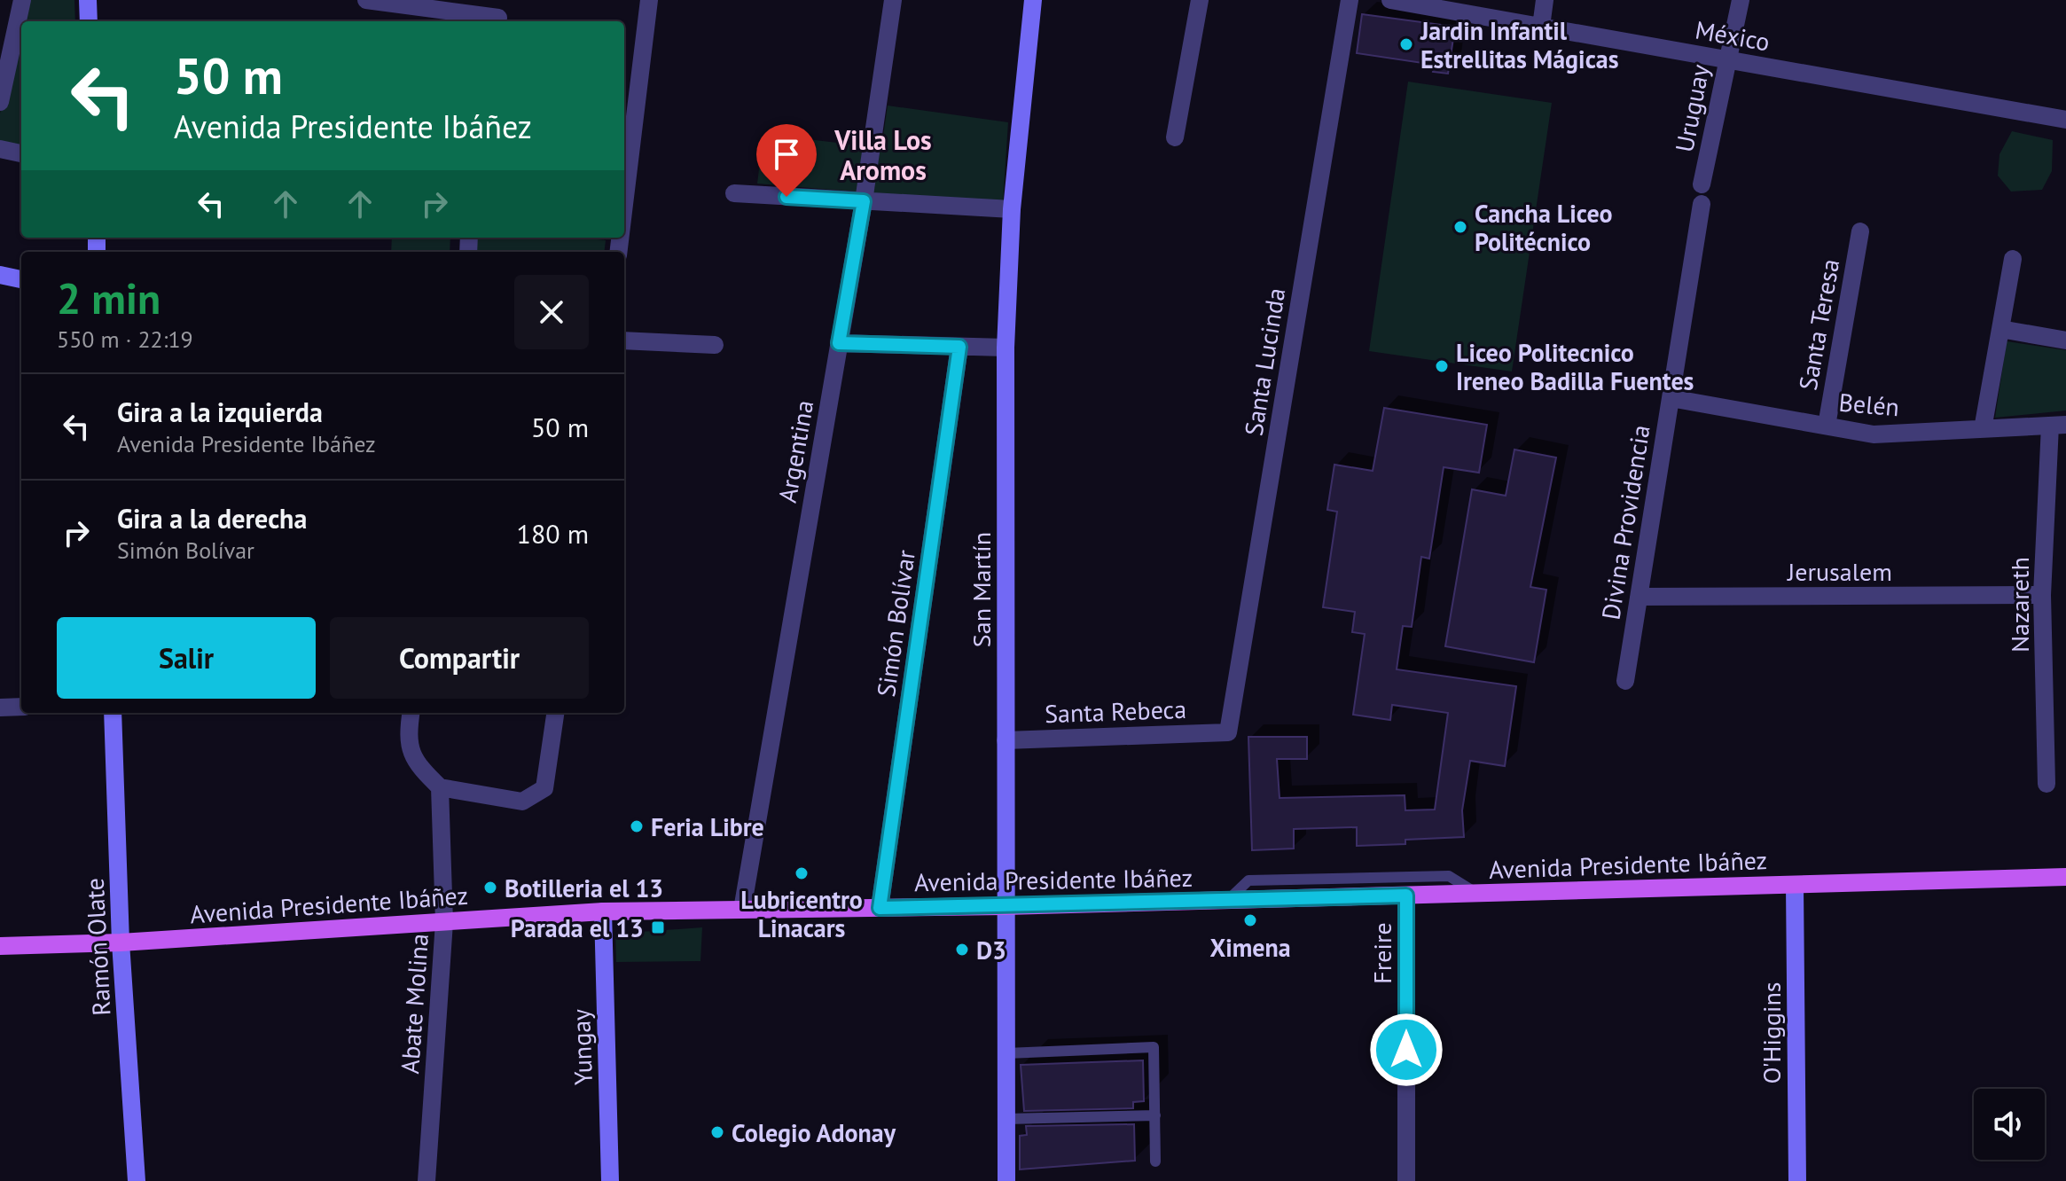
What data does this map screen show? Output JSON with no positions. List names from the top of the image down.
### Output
{
  "streets": {
    "main road": ["Avenida Presidente Ibáñez"],
    "street": [
      "México",
      "Uruguay",
      "Santa Teresa",
      "Santa Lucinda",
      "Belén",
      "Argentina",
      "Divina Providencia",
      "Jerusalem",
      "San Martín",
      "Nazareth",
      "Simón Bolívar",
      "Santa Rebeca",
      "Ramón Olate",
      "Freire",
      "Abate Molina",
      "O'Higgins",
      "Yungay"
    ]
  },
  "crossings": [
    ["México", "Uruguay"],
    ["Santa Teresa", "Belén"],
    ["Santa Lucinda", "Santa Rebeca"],
    ["Belén", "Divina Providencia"],
    ["Belén", "Nazareth"],
    ["Argentina", "Avenida Presidente Ibáñez"],
    ["Divina Providencia", "Jerusalem"],
    ["Jerusalem", "Nazareth"],
    ["San Martín", "Santa Rebeca"],
    ["San Martín", "Avenida Presidente Ibáñez"],
    ["Simón Bolívar", "Avenida Presidente Ibáñez"],
    ["Avenida Presidente Ibáñez", "Ramón Olate"],
    ["Avenida Presidente Ibáñez", "Freire"],
    ["Avenida Presidente Ibáñez", "Abate Molina"],
    ["Avenida Presidente Ibáñez", "O'Higgins"],
    ["Avenida Presidente Ibáñez", "Yungay"]
  ],
  "districts": ["Villa Los Aromos"],
  "places": {
    "other": [
      "Jardin Infantil Estrellitas Mágicas",
      "Cancha Liceo Politécnico",
      "Liceo Politecnico Ireneo Badilla Fuentes",
      "Feria Libre",
      "Lubricentro Linacars",
      "Botilleria el 13",
      "Ximena",
      "D3",
      "Colegio Adonay"
    ],
    "transit": ["Parada el 13"]
  },
  "page": {
    "turn": ["50 m", "Avenida Presidente Ibáñez"],
    "heading": ["2 min", "550 m · 22:19"],
    "list": [
      {
        "name": "Gira a la izquierda",
        "note": "Avenida Presidente Ibáñez",
        "value": "50 m"
      },
      {
        "name": "Gira a la derecha",
        "note": "Simón Bolívar",
        "value": "180 m"
      }
    ],
    "buttons": ["Salir", "Compartir"]
  }
}
